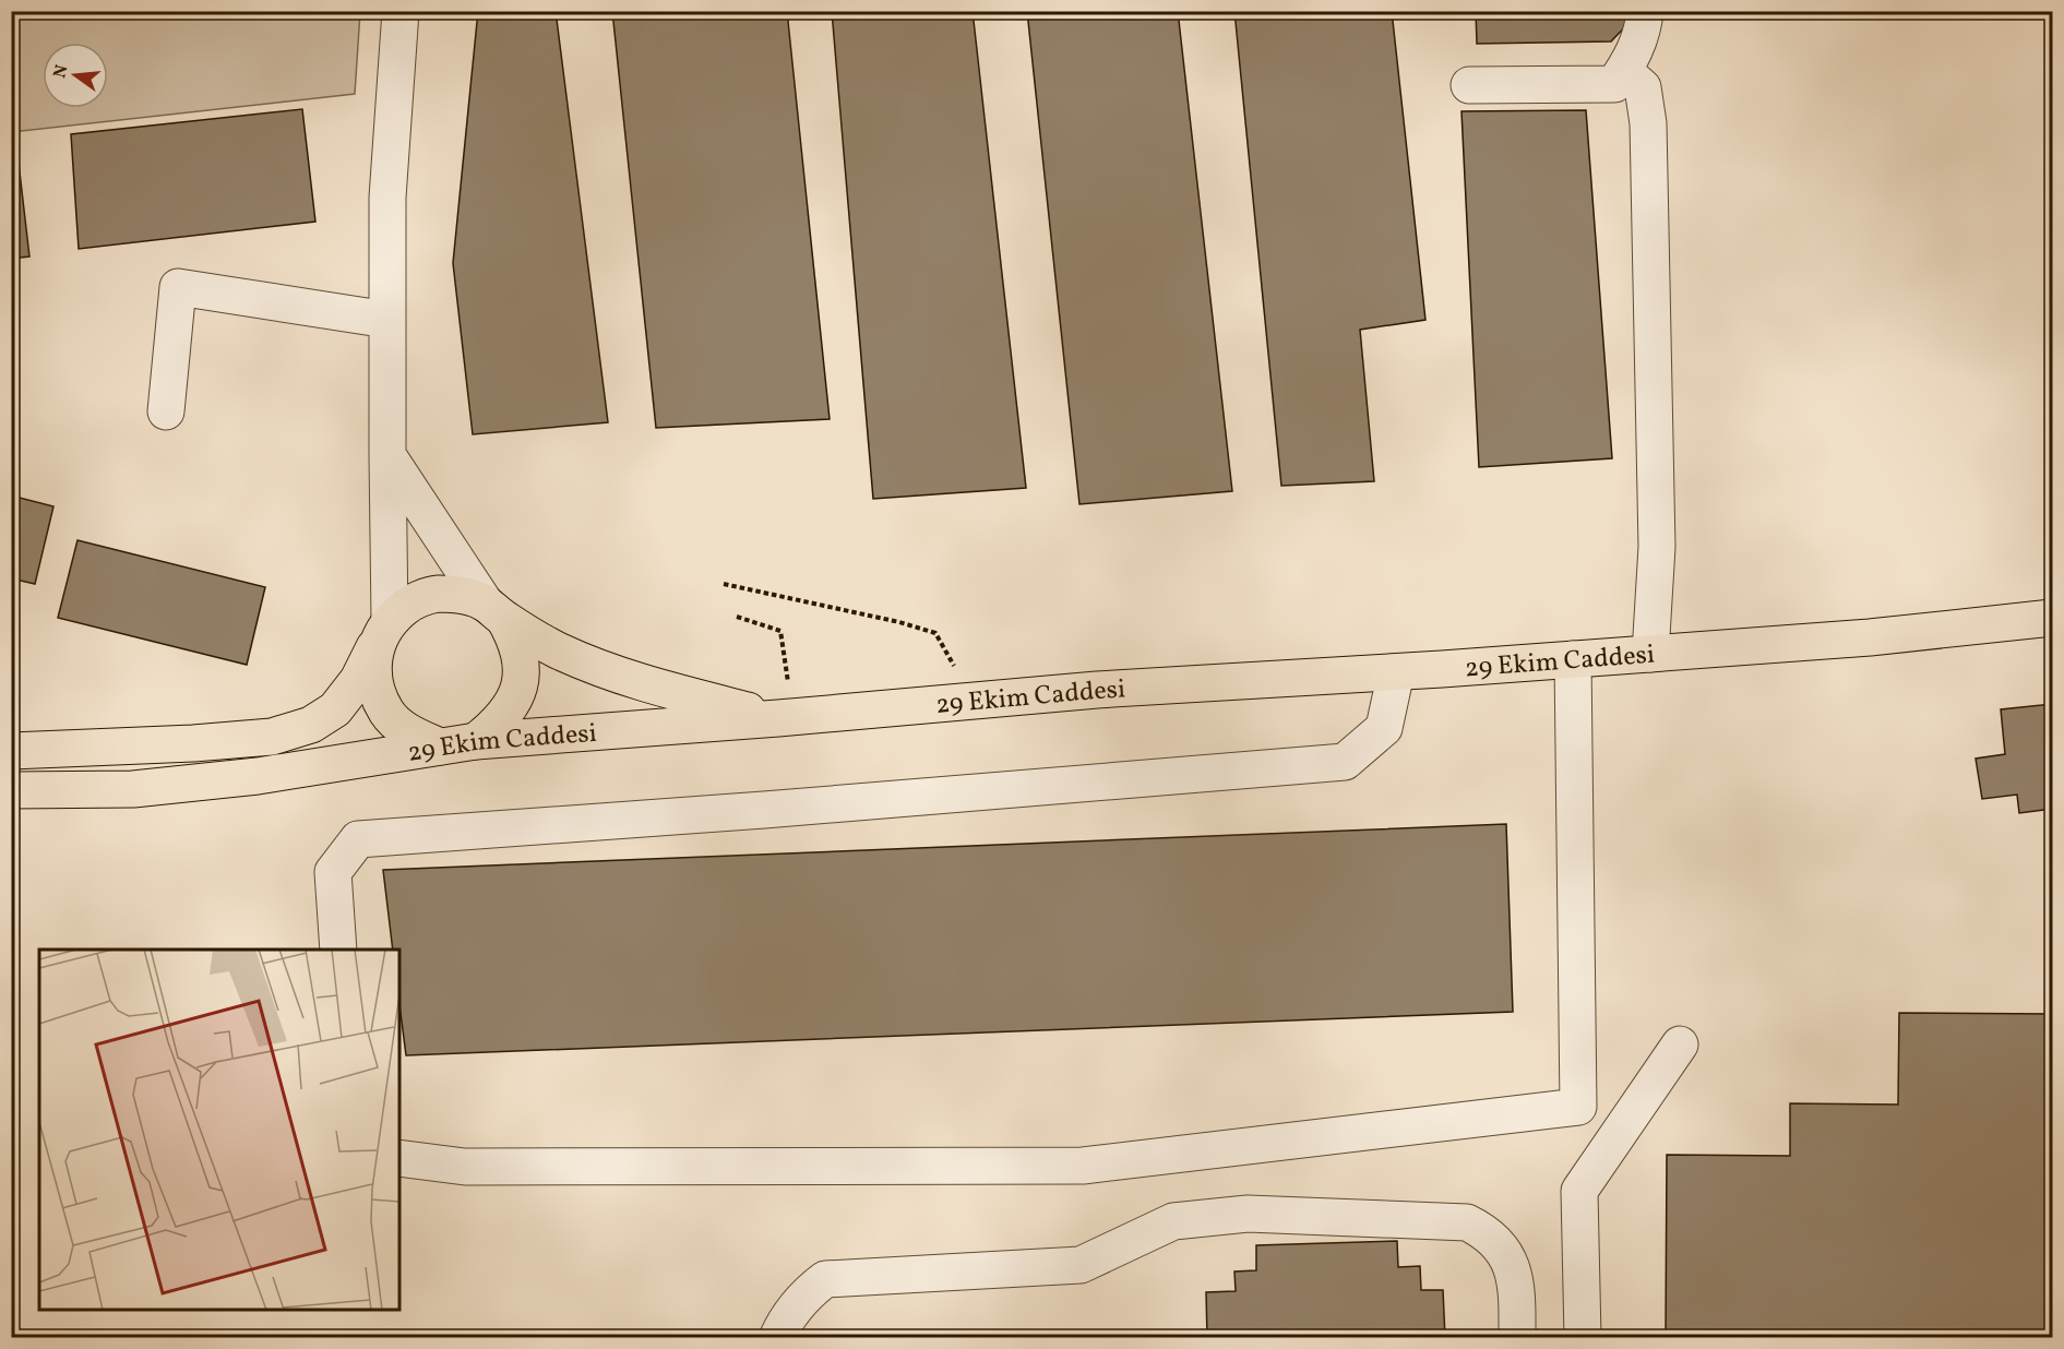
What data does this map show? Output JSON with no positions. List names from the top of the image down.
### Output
{
  "streets": {
    "main road": ["29 Ekim Caddesi"]
  },
  "north": "left"
}
